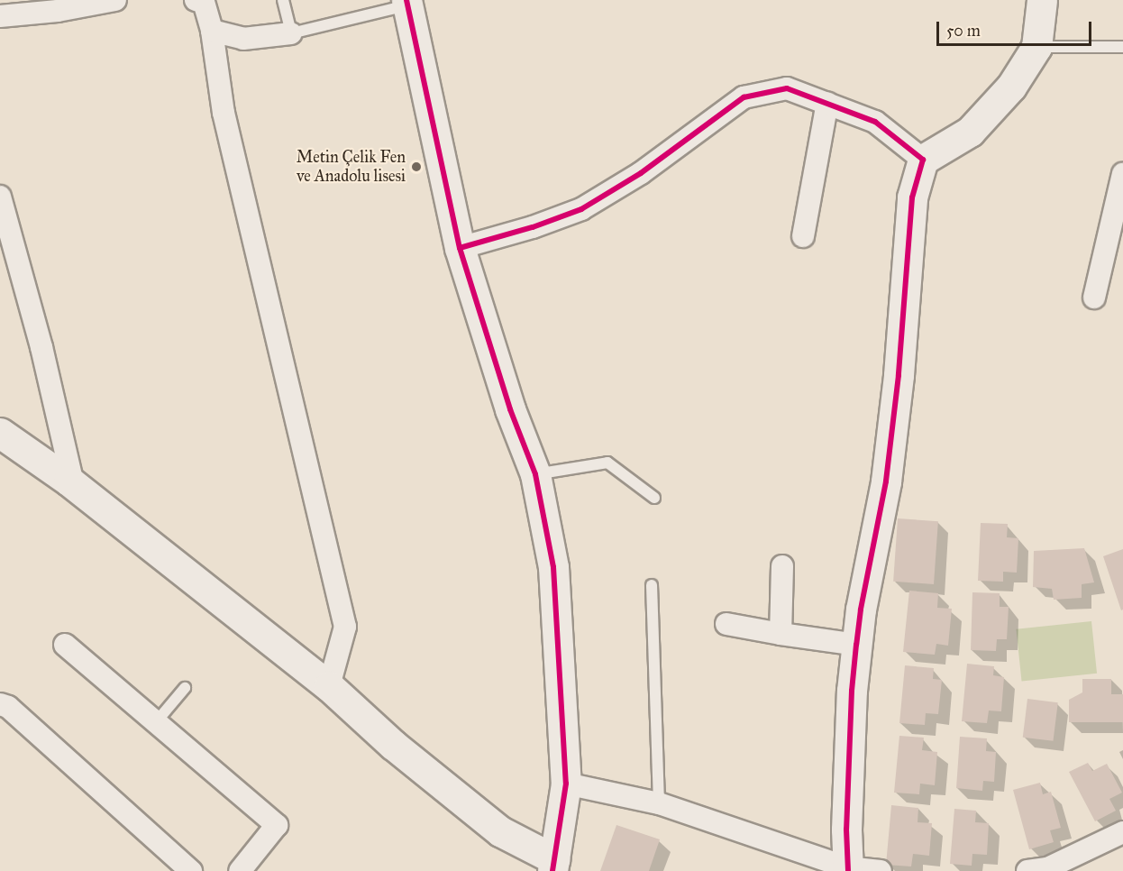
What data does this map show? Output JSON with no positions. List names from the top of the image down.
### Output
{
  "places": ["Metin Çelik Fen ve Anadolu lisesi"],
  "scale_bar": "50 m"
}
